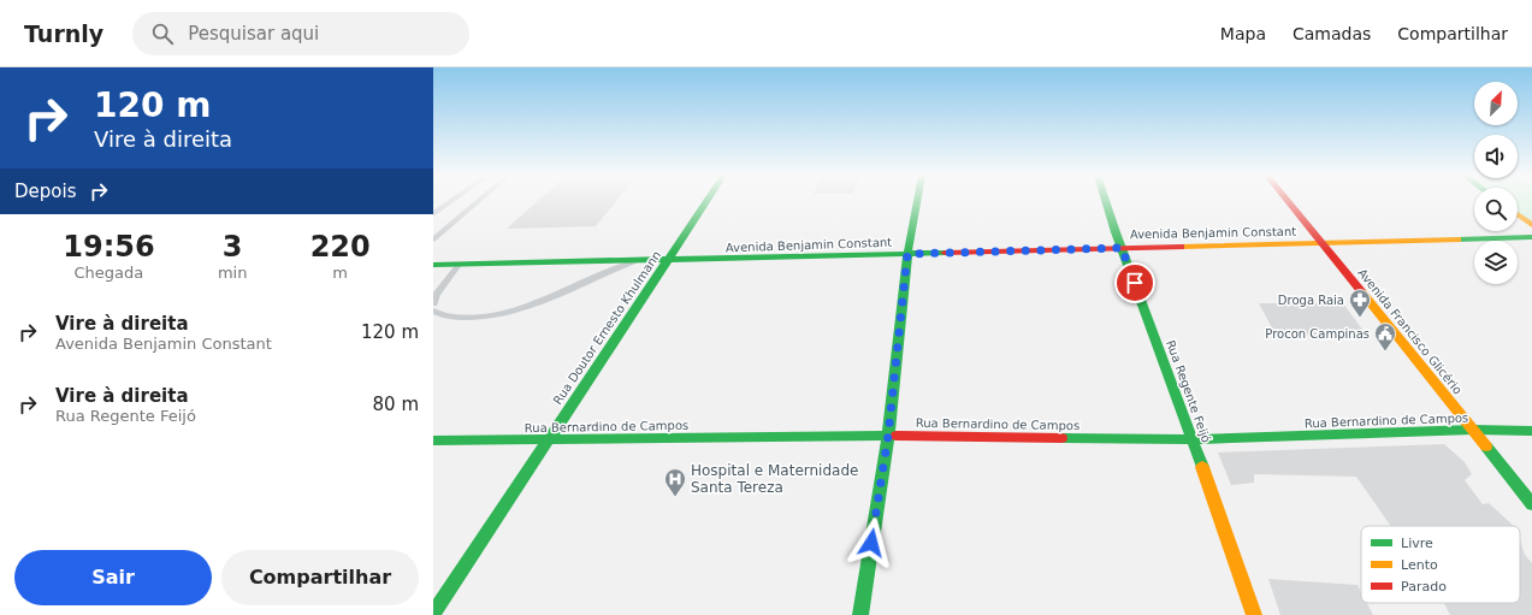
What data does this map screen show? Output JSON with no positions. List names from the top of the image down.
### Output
{
  "streets": {
    "main road": [
      "Avenida Benjamin Constant",
      "Rua Doutor Ernesto Khulmann",
      "Avenida Francisco Glicério",
      "Rua Regente Feijó",
      "Rua Bernardino de Campos"
    ]
  },
  "crossings": [
    ["Avenida Benjamin Constant", "Rua Doutor Ernesto Khulmann"],
    ["Avenida Benjamin Constant", "Avenida Francisco Glicério"],
    ["Avenida Benjamin Constant", "Rua Regente Feijó"],
    ["Rua Doutor Ernesto Khulmann", "Rua Bernardino de Campos"],
    ["Avenida Francisco Glicério", "Rua Bernardino de Campos"],
    ["Rua Regente Feijó", "Rua Bernardino de Campos"]
  ],
  "places": {
    "pharmacy": ["Droga Raia"],
    "public building": ["Procon Campinas"],
    "hospital": ["Hospital e Maternidade Santa Tereza"]
  },
  "legend": ["Livre", "Lento", "Parado"],
  "north": "top right",
  "page": {
    "header": "Turnly",
    "search": "Pesquisar aqui",
    "nav": ["Mapa", "Camadas", "Compartilhar"],
    "turn": ["120 m", "Vire à direita"],
    "then": "Depois",
    "eta": [
      "19:56",
      "Chegada",
      "3",
      "min",
      "220",
      "m"
    ],
    "list": [
      {
        "name": "Vire à direita",
        "note": "Avenida Benjamin Constant",
        "value": "120 m"
      },
      {
        "name": "Vire à direita",
        "note": "Rua Regente Feijó",
        "value": "80 m"
      }
    ],
    "buttons": ["Sair", "Compartilhar"]
  }
}
